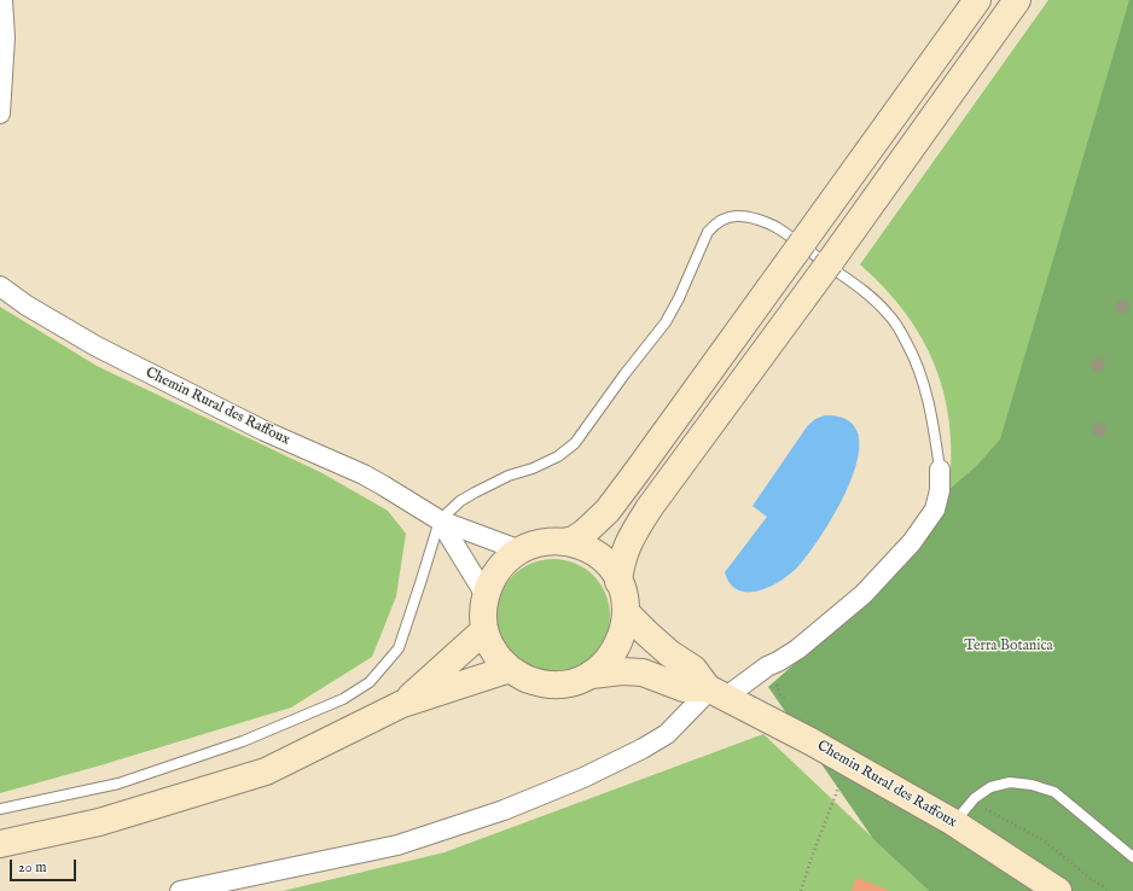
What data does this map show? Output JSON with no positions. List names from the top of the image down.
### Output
{
  "streets": {
    "main road": ["Chemin Rural des Raffoux"]
  },
  "parks": ["Terra Botanica"],
  "scale_bar": "20 m"
}
